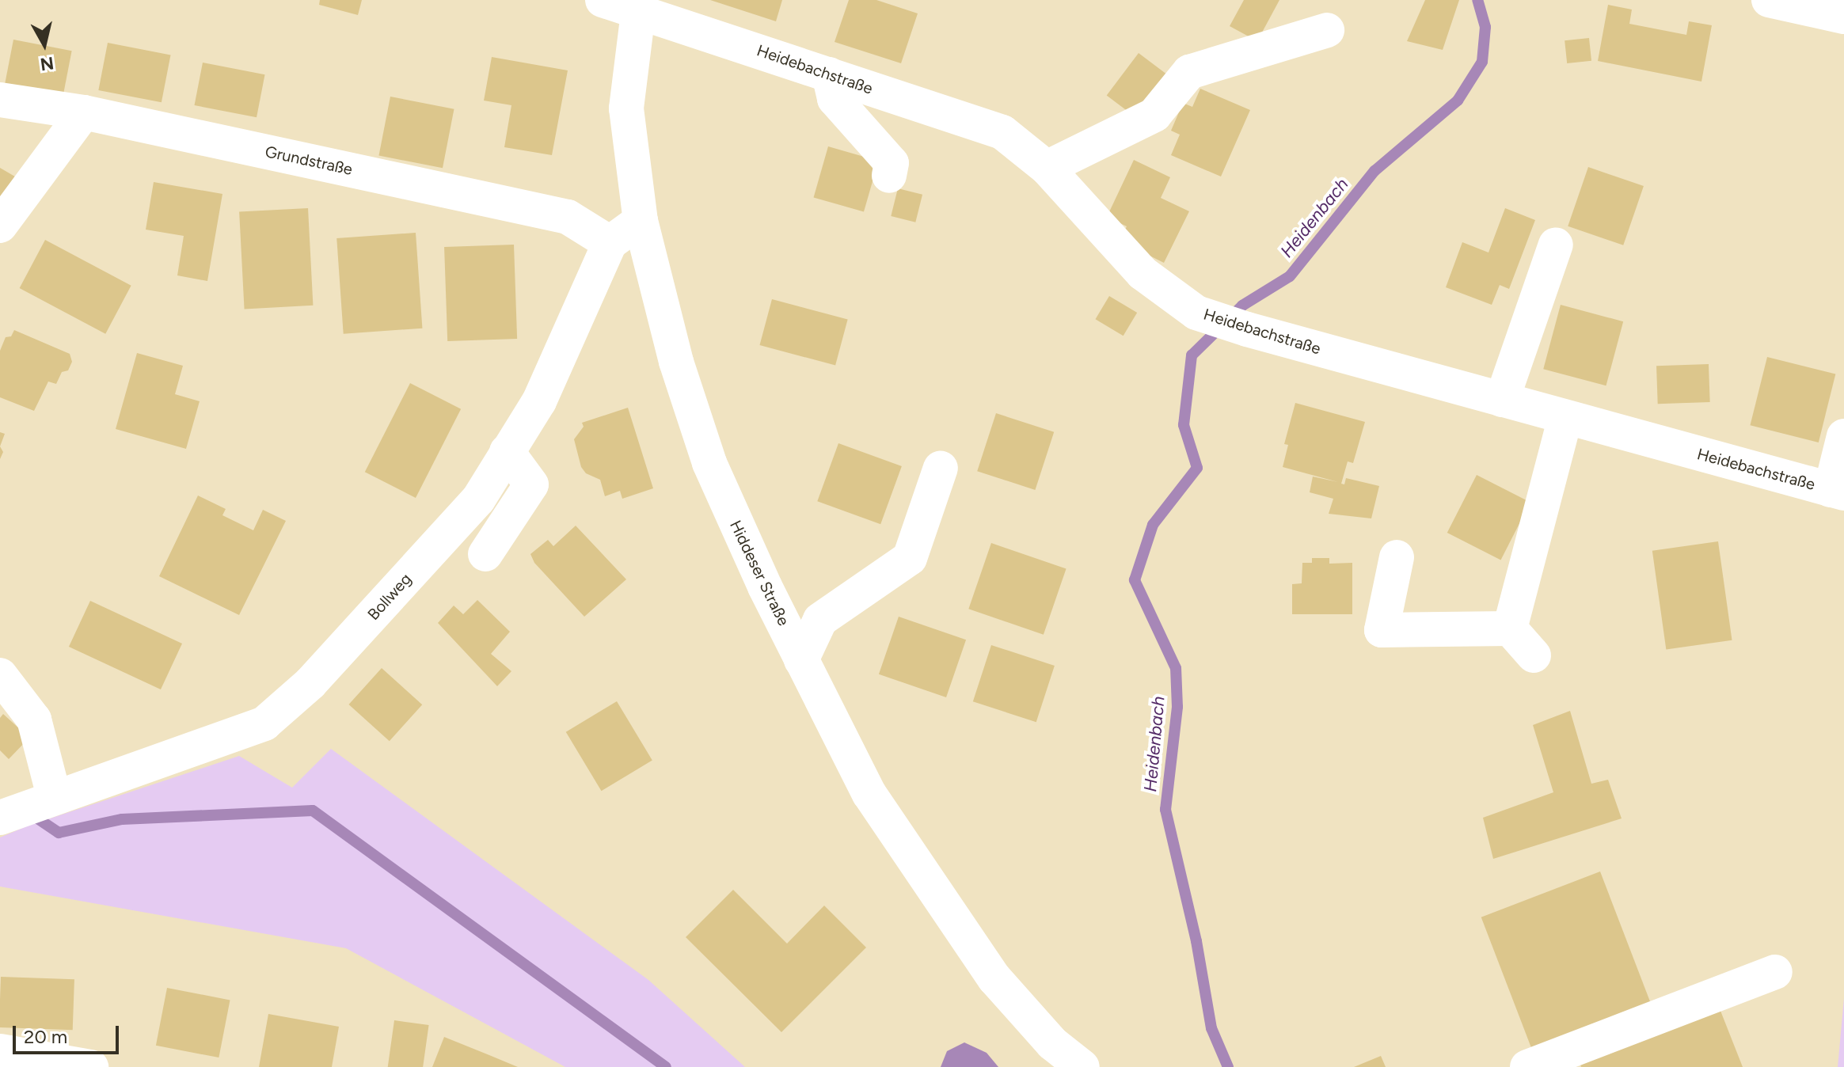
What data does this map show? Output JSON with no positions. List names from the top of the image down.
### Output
{
  "streets": {
    "street": [
      "Heidebachstraße",
      "Grundstraße",
      "Hiddeser Straße",
      "Bollweg"
    ]
  },
  "crossings": [
    ["Heidebachstraße", "Hiddeser Straße"],
    ["Grundstraße", "Bollweg"]
  ],
  "water": ["Heidenbach"],
  "scale_bar": "20 m",
  "north": "bottom"
}
